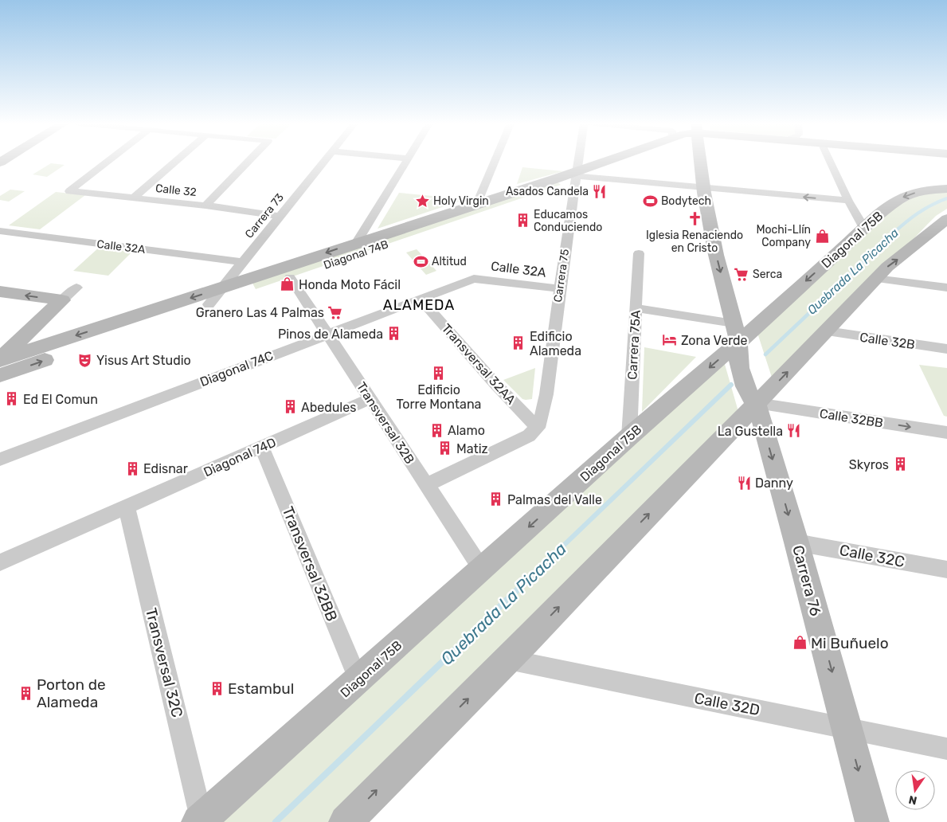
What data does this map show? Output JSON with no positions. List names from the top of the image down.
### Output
{
  "streets": {
    "street": [
      "Calle 32",
      "Carrera 73",
      "Diagonal 75B",
      "Calle 32A",
      "Diagonal 74B",
      "Carrera 75",
      "Calle 32B",
      "Carrera 75A",
      "Transversal 32AA",
      "Diagonal 74C",
      "Calle 32BB",
      "Transversal 32B",
      "Diagonal 74D",
      "Calle 32C",
      "Transversal 32BB",
      "Carrera 76",
      "Transversal 32C",
      "Calle 32D"
    ]
  },
  "crossings": [
    ["Calle 32", "Carrera 73"],
    ["Carrera 73", "Calle 32A"],
    ["Carrera 73", "Diagonal 74B"],
    ["Diagonal 75B", "Carrera 75A"],
    ["Diagonal 75B", "Transversal 32B"],
    ["Diagonal 75B", "Transversal 32BB"],
    ["Diagonal 75B", "Carrera 76"],
    ["Diagonal 75B", "Transversal 32C"],
    ["Calle 32A", "Carrera 75"],
    ["Calle 32A", "Diagonal 74C"],
    ["Diagonal 74B", "Carrera 75"],
    ["Diagonal 74B", "Transversal 32B"],
    ["Carrera 75", "Transversal 32AA"],
    ["Transversal 32AA", "Diagonal 74C"],
    ["Diagonal 74C", "Transversal 32B"],
    ["Calle 32BB", "Carrera 76"],
    ["Transversal 32B", "Diagonal 74D"],
    ["Diagonal 74D", "Transversal 32BB"],
    ["Diagonal 74D", "Transversal 32C"],
    ["Calle 32C", "Carrera 76"],
    ["Carrera 76", "Calle 32D"]
  ],
  "one_way": ["Calle 32BB", "Carrera 76"],
  "districts": ["ALAMEDA"],
  "water": ["Quebrada La Picacha"],
  "places": {
    "restaurant": ["Asados Candela", "La Gustella", "Danny"],
    "place": ["Holy Virgin"],
    "sports": ["Bodytech", "Altitud"],
    "church": ["Iglesia Renaciendo en Cristo"],
    "building": [
      "Educamos Conduciendo",
      "Pinos de Alameda",
      "Edificio Alameda",
      "Edificio Torre Montana",
      "Ed El Comun",
      "Abedules",
      "Alamo",
      "Matiz",
      "Skyros",
      "Edisnar",
      "Palmas del Valle",
      "Estambul",
      "Porton de Alameda"
    ],
    "shop": ["Mochi-Llín Company", "Honda Moto Fácil", "Mi Buñuelo"],
    "supermarket": ["Serca", "Granero Las 4 Palmas"],
    "hotel": ["Zona Verde"],
    "theatre": ["Yisus Art Studio"]
  },
  "north": "bottom"
}
